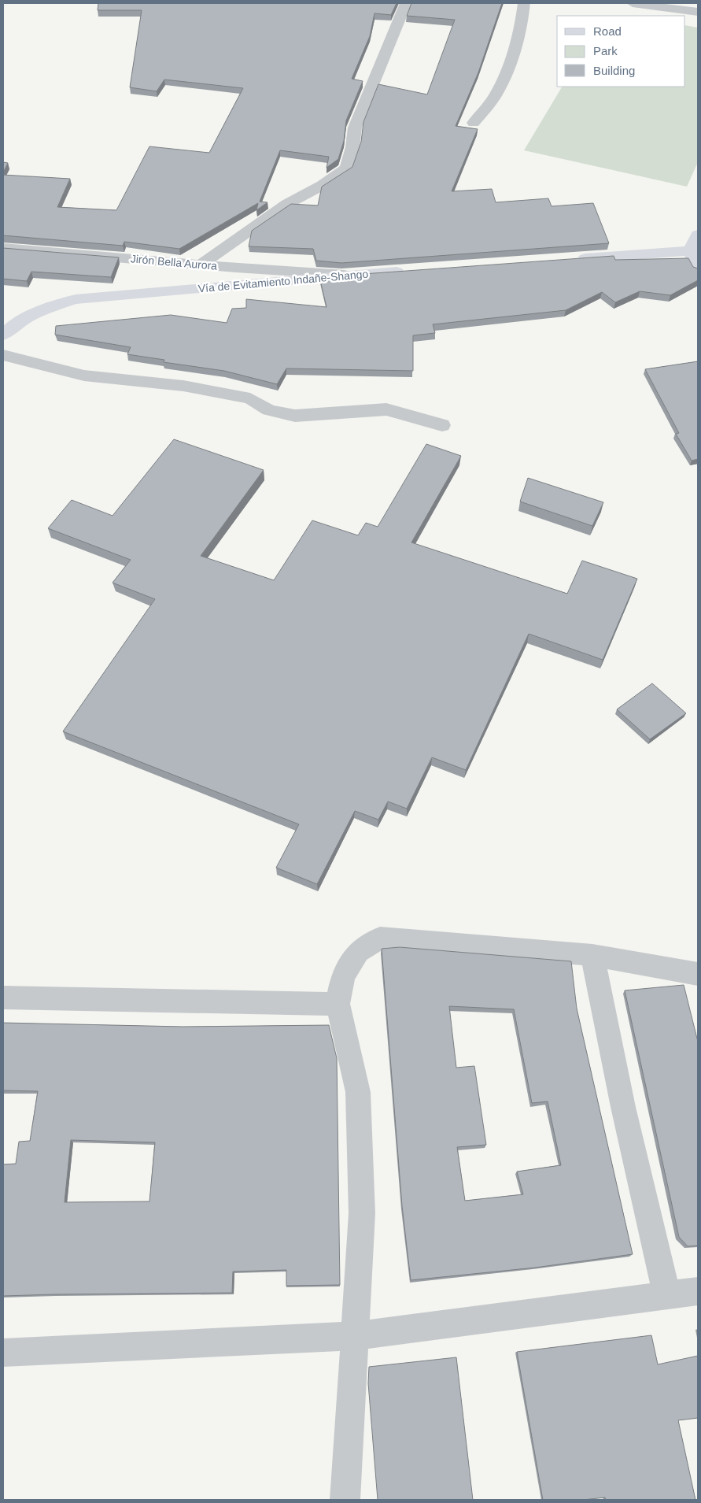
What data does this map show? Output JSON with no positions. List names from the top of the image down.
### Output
{
  "streets": {
    "main road": ["Vía de Evitamiento Indañe-Shango"],
    "street": ["Jirón Bella Aurora"]
  },
  "crossings": [
    ["Jirón Bella Aurora", "Vía de Evitamiento Indañe-Shango"]
  ],
  "legend": ["Road", "Park", "Building"]
}
